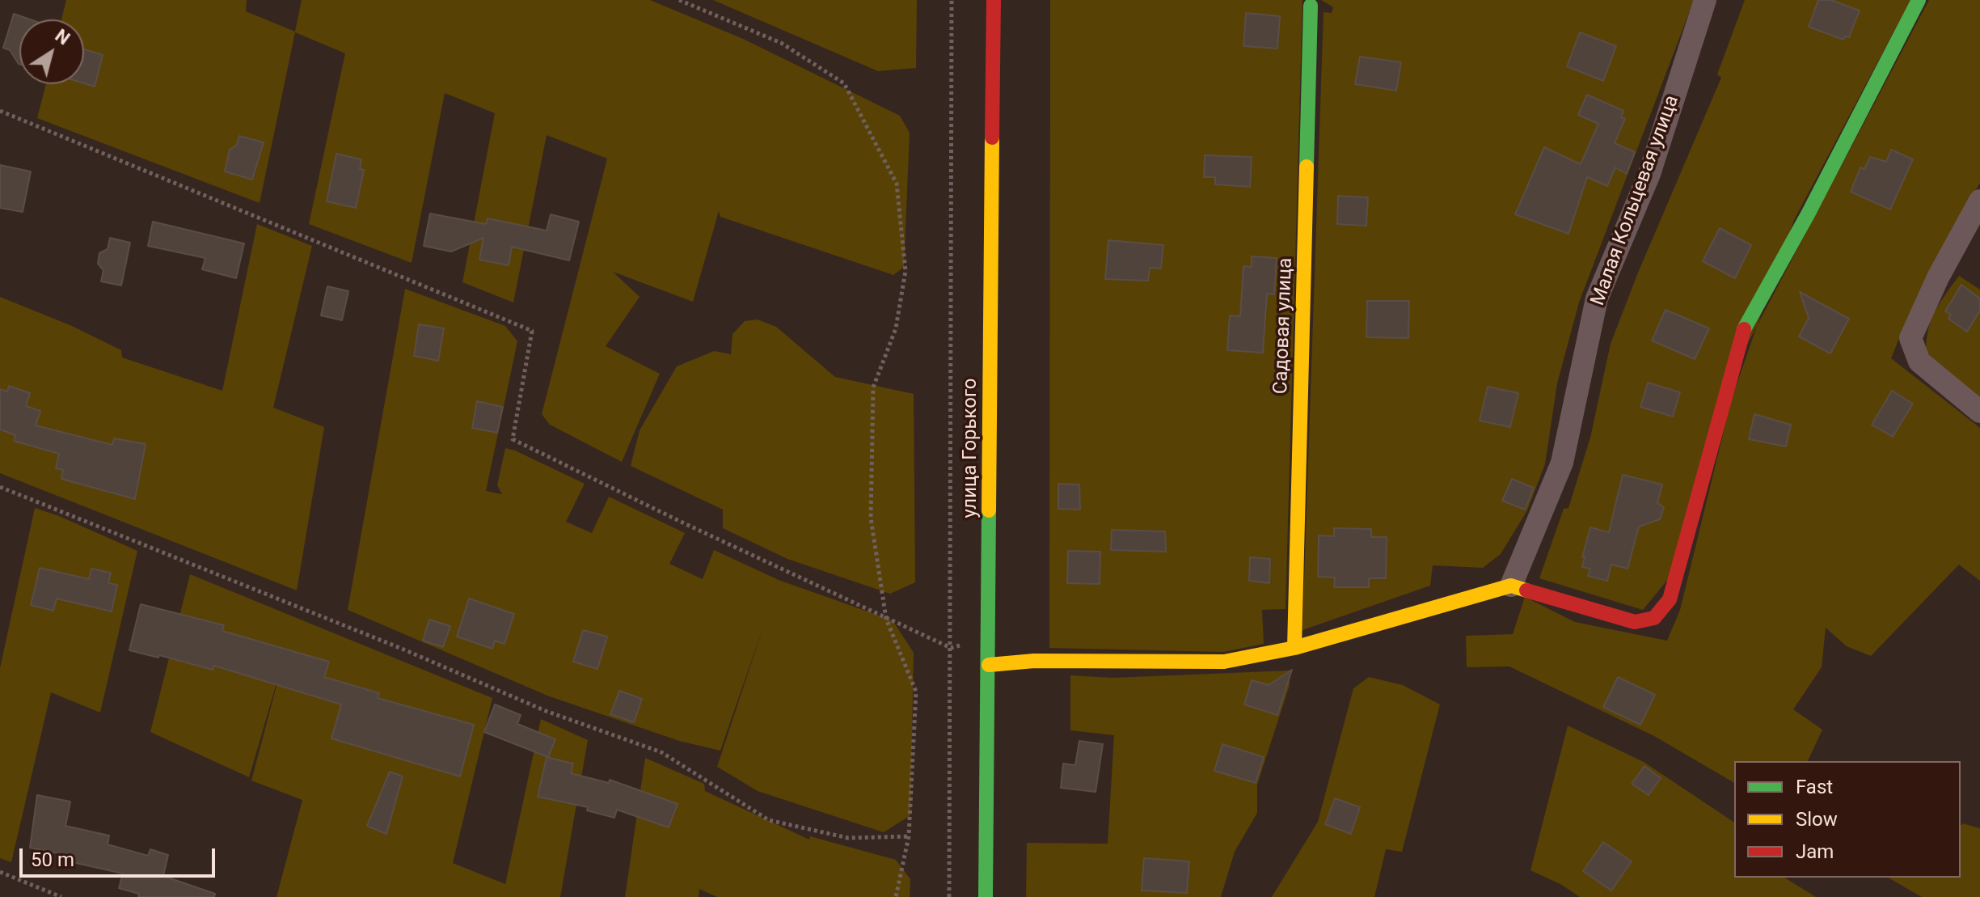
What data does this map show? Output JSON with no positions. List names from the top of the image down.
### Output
{
  "streets": {
    "street": ["Малая Кольцевая улица", "Садовая улица", "улица Горького"]
  },
  "legend": ["Fast", "Slow", "Jam"],
  "scale_bar": "50 m",
  "north": "top right"
}
